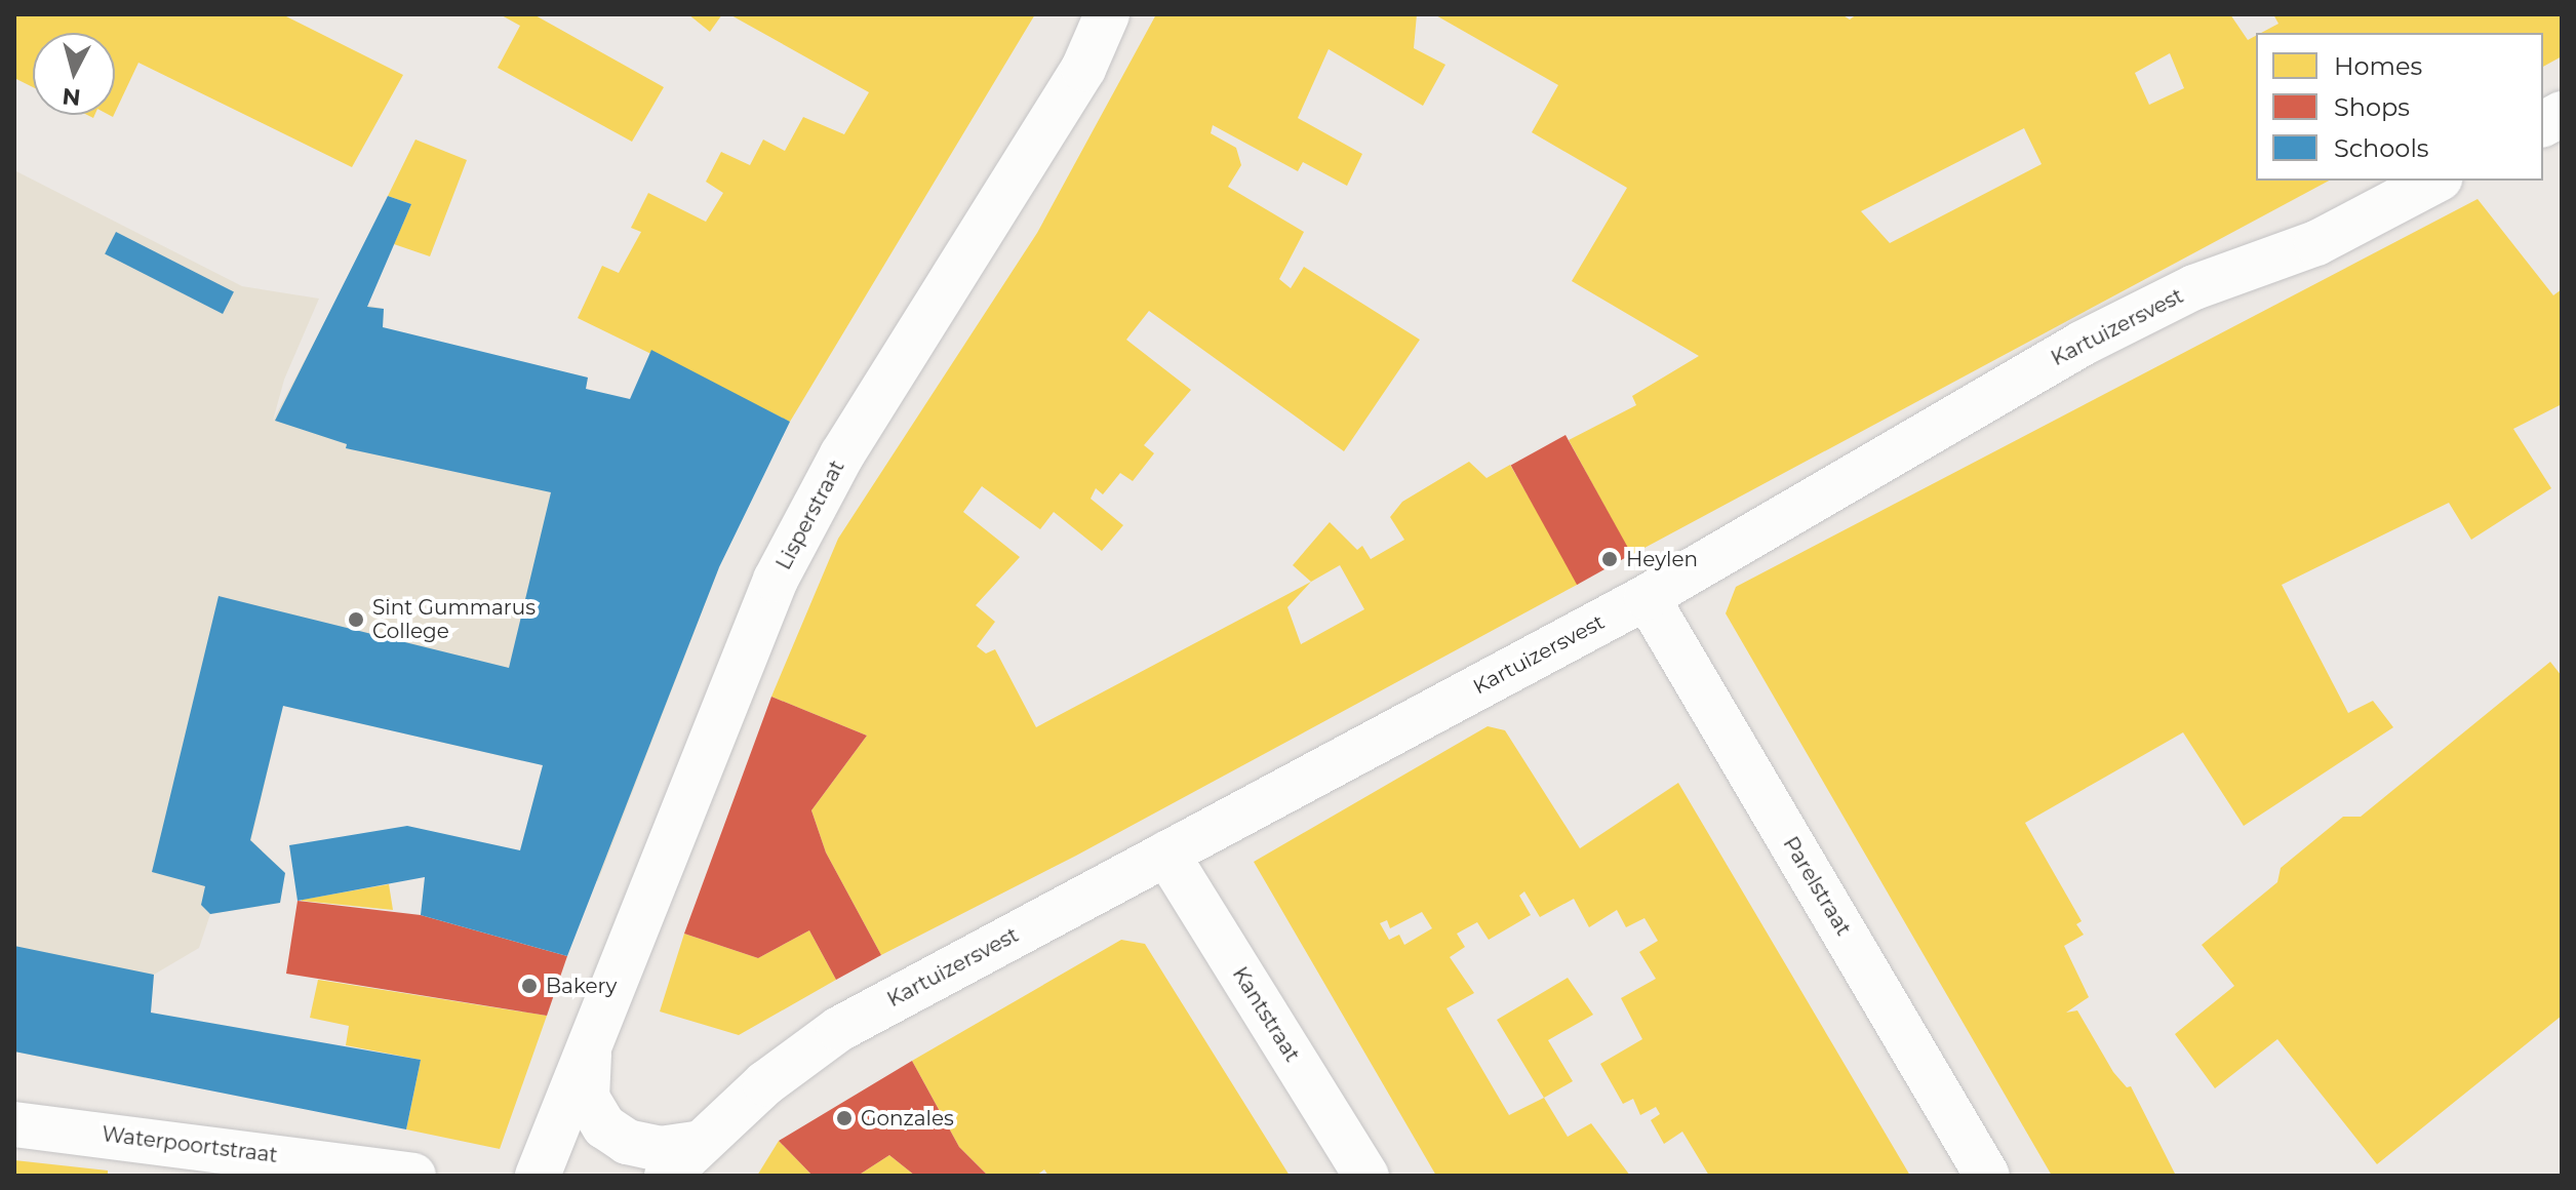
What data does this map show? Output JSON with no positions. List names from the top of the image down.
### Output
{
  "streets": {
    "street": [
      "Kartuizersvest",
      "Lisperstraat",
      "Parelstraat",
      "Kantstraat",
      "Waterpoortstraat"
    ]
  },
  "crossings": [
    ["Kartuizersvest", "Lisperstraat"],
    ["Kartuizersvest", "Parelstraat"],
    ["Kartuizersvest", "Kantstraat"]
  ],
  "places": [
    "Heylen",
    "Sint Gummarus College",
    "Bakery",
    "Gonzales"
  ],
  "legend": ["Homes", "Shops", "Schools"],
  "north": "bottom"
}
